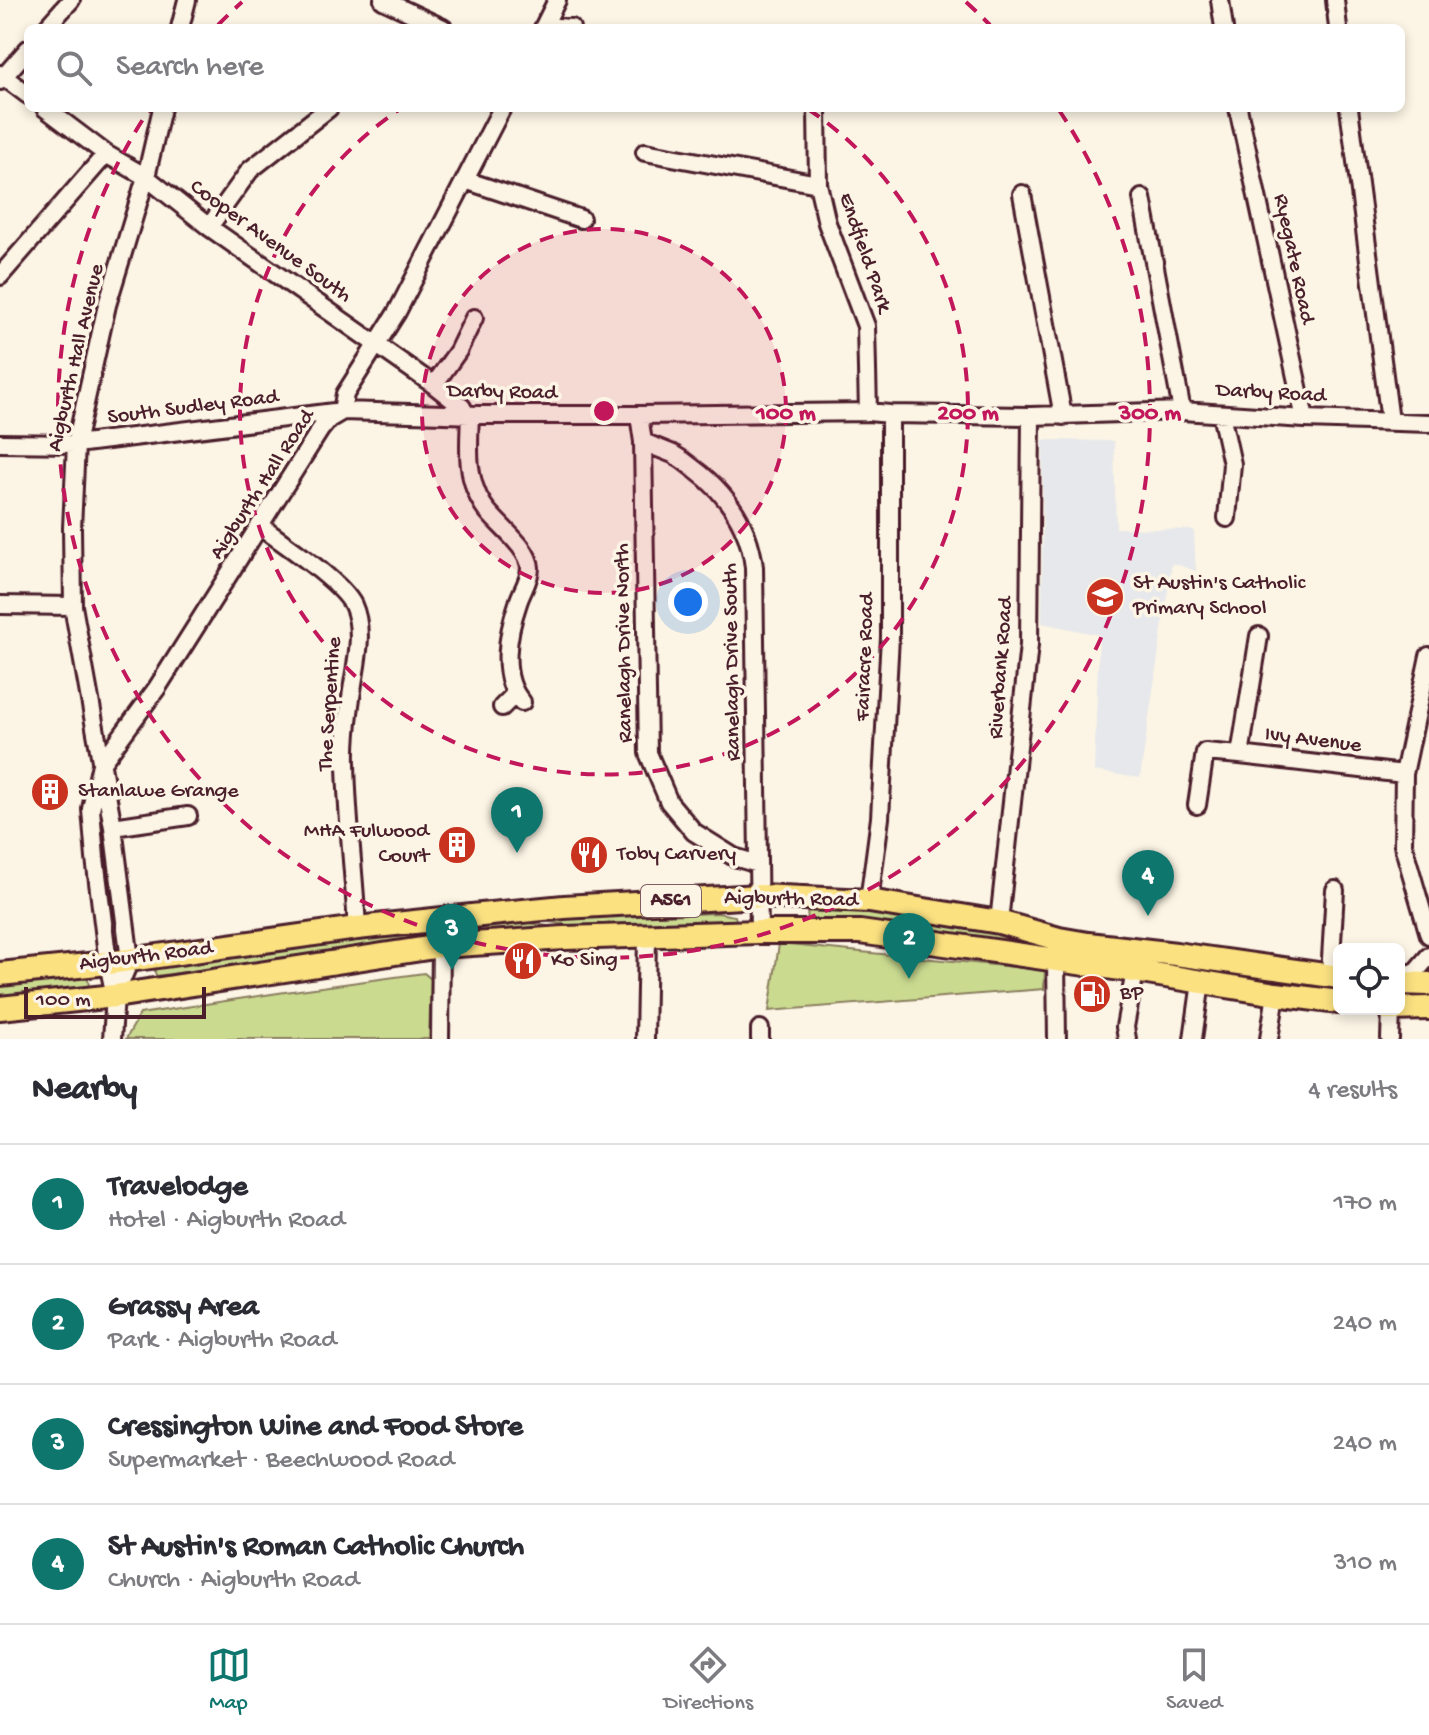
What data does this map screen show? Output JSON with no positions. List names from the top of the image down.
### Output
{
  "streets": {
    "highway": ["Aigburth Road", "A561"],
    "street": [
      "Cooper Avenue South",
      "Endfield Park",
      "Ryegate Road",
      "Aigburth Hall Avenue",
      "Darby Road",
      "South Sudley Road",
      "Aigburth Hall Road",
      "Ranelagh Drive North",
      "Fairacre Road",
      "Ranelagh Drive South",
      "Riverbank Road",
      "The Serpentine",
      "Ivy Avenue"
    ]
  },
  "crossings": [
    ["Cooper Avenue South", "Aigburth Hall Avenue"],
    ["Cooper Avenue South", "Darby Road"],
    ["Cooper Avenue South", "Aigburth Hall Road"],
    ["Endfield Park", "Darby Road"],
    ["Ryegate Road", "Darby Road"],
    ["Aigburth Hall Avenue", "South Sudley Road"],
    ["Aigburth Hall Avenue", "Aigburth Hall Road"],
    ["Aigburth Hall Avenue", "Aigburth Road"],
    ["Darby Road", "South Sudley Road"],
    ["Darby Road", "Aigburth Hall Road"],
    ["Darby Road", "Ranelagh Drive North"],
    ["Darby Road", "Fairacre Road"],
    ["Darby Road", "Riverbank Road"],
    ["South Sudley Road", "Aigburth Hall Road"],
    ["Aigburth Hall Road", "The Serpentine"],
    ["Ranelagh Drive North", "Ranelagh Drive South"],
    ["Fairacre Road", "Aigburth Road"],
    ["Ranelagh Drive South", "Aigburth Road"],
    ["Riverbank Road", "Aigburth Road"],
    ["The Serpentine", "Aigburth Road"]
  ],
  "places": {
    "school or university": ["St Austin's Catholic Primary School"],
    "building": ["Stanlawe Grange", "MHA Fulwood Court"],
    "restaurant": ["Toby Carvery", "Ko Sing"],
    "fuel station": ["BP"]
  },
  "scale_bar": "100 m",
  "page": {
    "search": "Search here",
    "pins": [
      "1",
      "4",
      "3",
      "2"
    ],
    "scale": "100 m",
    "heading": ["Nearby", "4 results"],
    "list": [
      {
        "mark": "1",
        "name": "Travelodge",
        "note": "Hotel · Aigburth Road",
        "value": "170 m"
      },
      {
        "mark": "2",
        "name": "Grassy Area",
        "note": "Park · Aigburth Road",
        "value": "240 m"
      },
      {
        "mark": "3",
        "name": "Cressington Wine and Food Store",
        "note": "Supermarket · Beechwood Road",
        "value": "240 m"
      },
      {
        "mark": "4",
        "name": "St Austin's Roman Catholic Church",
        "note": "Church · Aigburth Road",
        "value": "310 m"
      }
    ],
    "nav": ["Map", "Directions", "Saved"]
  },
  "rings": ["100 m", "200 m", "300 m"]
}
